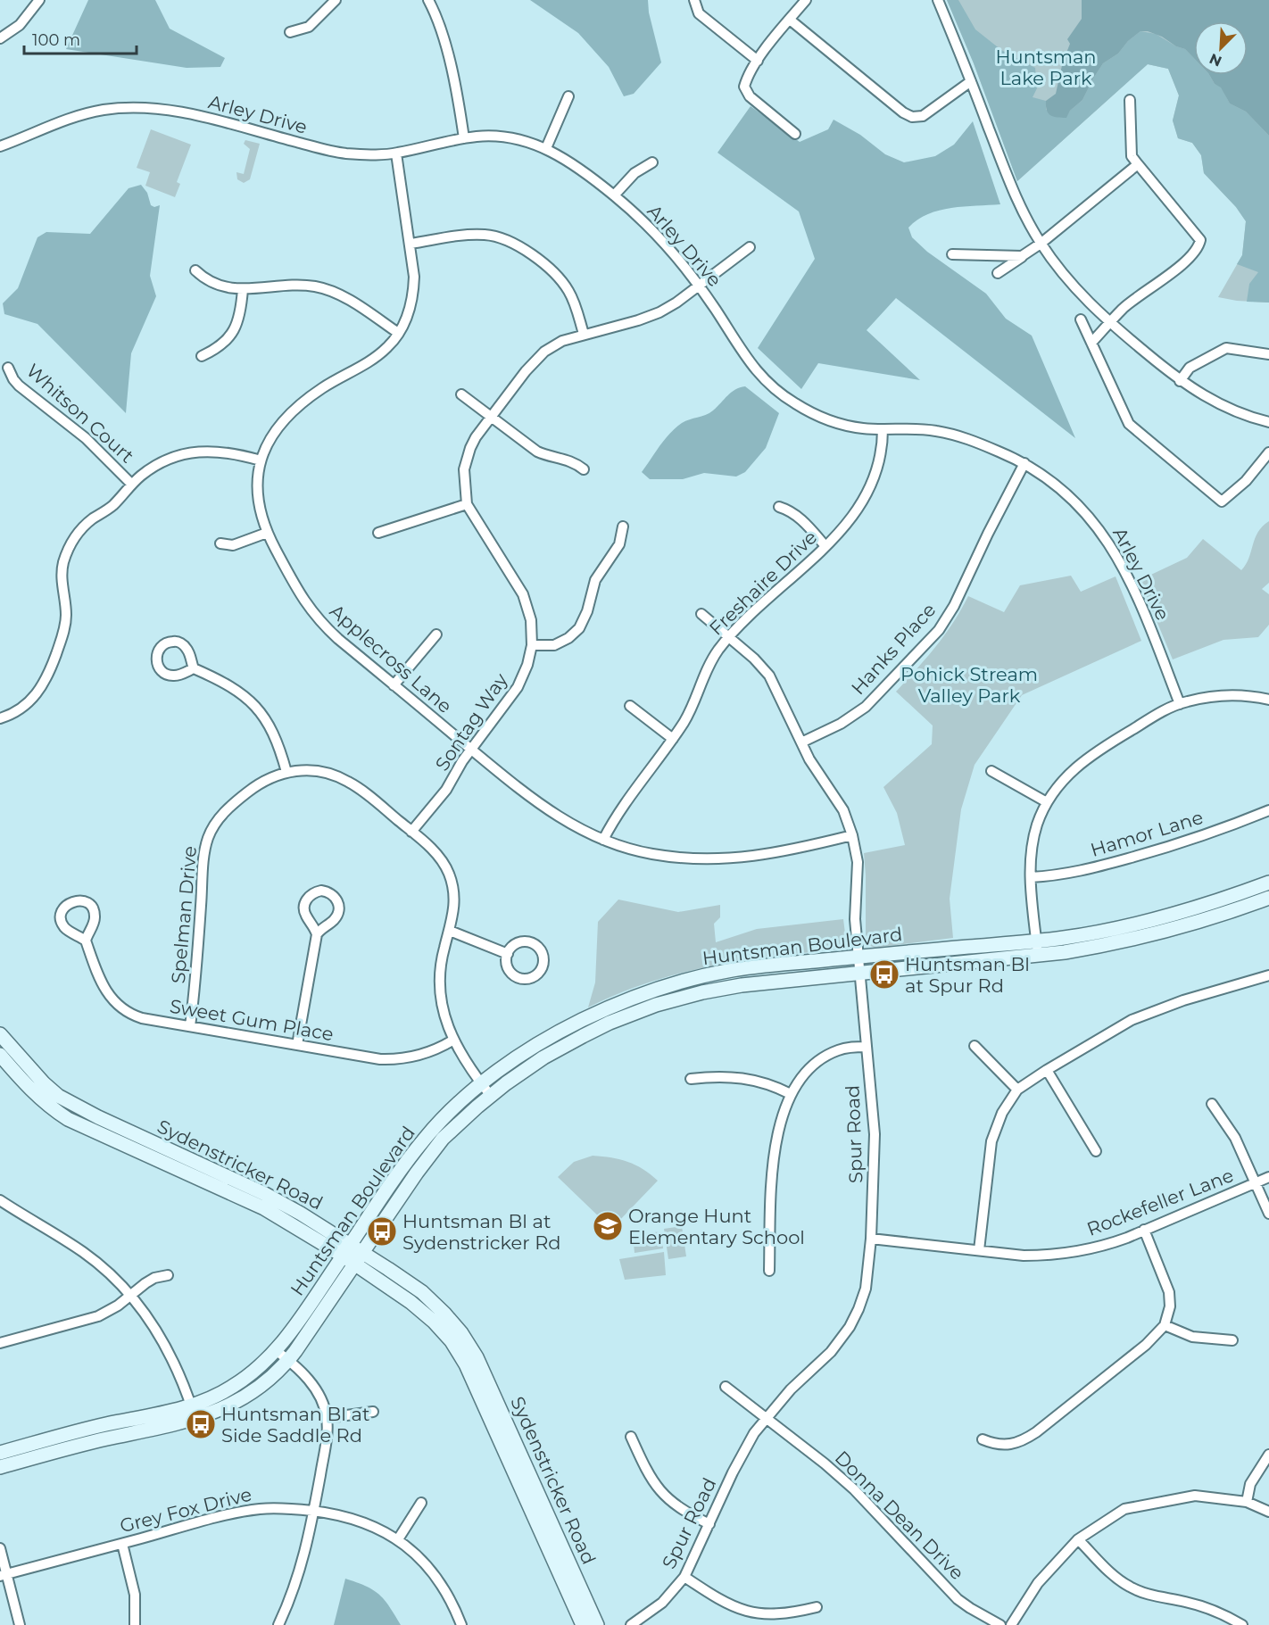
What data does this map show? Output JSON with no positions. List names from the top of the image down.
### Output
{
  "streets": {
    "street": [
      "Arley Drive",
      "Whitson Court",
      "Freshaire Drive",
      "Hanks Place",
      "Applecross Lane",
      "Sontag Way",
      "Hamor Lane",
      "Spelman Drive",
      "Huntsman Boulevard",
      "Sweet Gum Place",
      "Spur Road",
      "Sydenstricker Road",
      "Rockefeller Lane",
      "Grey Fox Drive",
      "Donna Dean Drive"
    ]
  },
  "crossings": [
    ["Arley Drive", "Freshaire Drive"],
    ["Arley Drive", "Hanks Place"],
    ["Arley Drive", "Applecross Lane"],
    ["Arley Drive", "Sontag Way"],
    ["Freshaire Drive", "Applecross Lane"],
    ["Freshaire Drive", "Spur Road"],
    ["Hanks Place", "Spur Road"],
    ["Applecross Lane", "Sontag Way"],
    ["Applecross Lane", "Spur Road"],
    ["Sontag Way", "Spelman Drive"],
    ["Spelman Drive", "Huntsman Boulevard"],
    ["Spelman Drive", "Sweet Gum Place"],
    ["Huntsman Boulevard", "Spur Road"],
    ["Huntsman Boulevard", "Sydenstricker Road"],
    ["Spur Road", "Rockefeller Lane"],
    ["Spur Road", "Donna Dean Drive"]
  ],
  "parks": ["Huntsman Lake Park", "Pohick Stream Valley Park"],
  "places": {
    "bus stop": ["Huntsman Bl at Spur Rd", "Huntsman Bl at Sydenstricker Rd", "Huntsman Bl at Side Saddle Rd"],
    "school or university": ["Orange Hunt Elementary School"]
  },
  "scale_bar": "100 m",
  "north": "bottom left"
}
